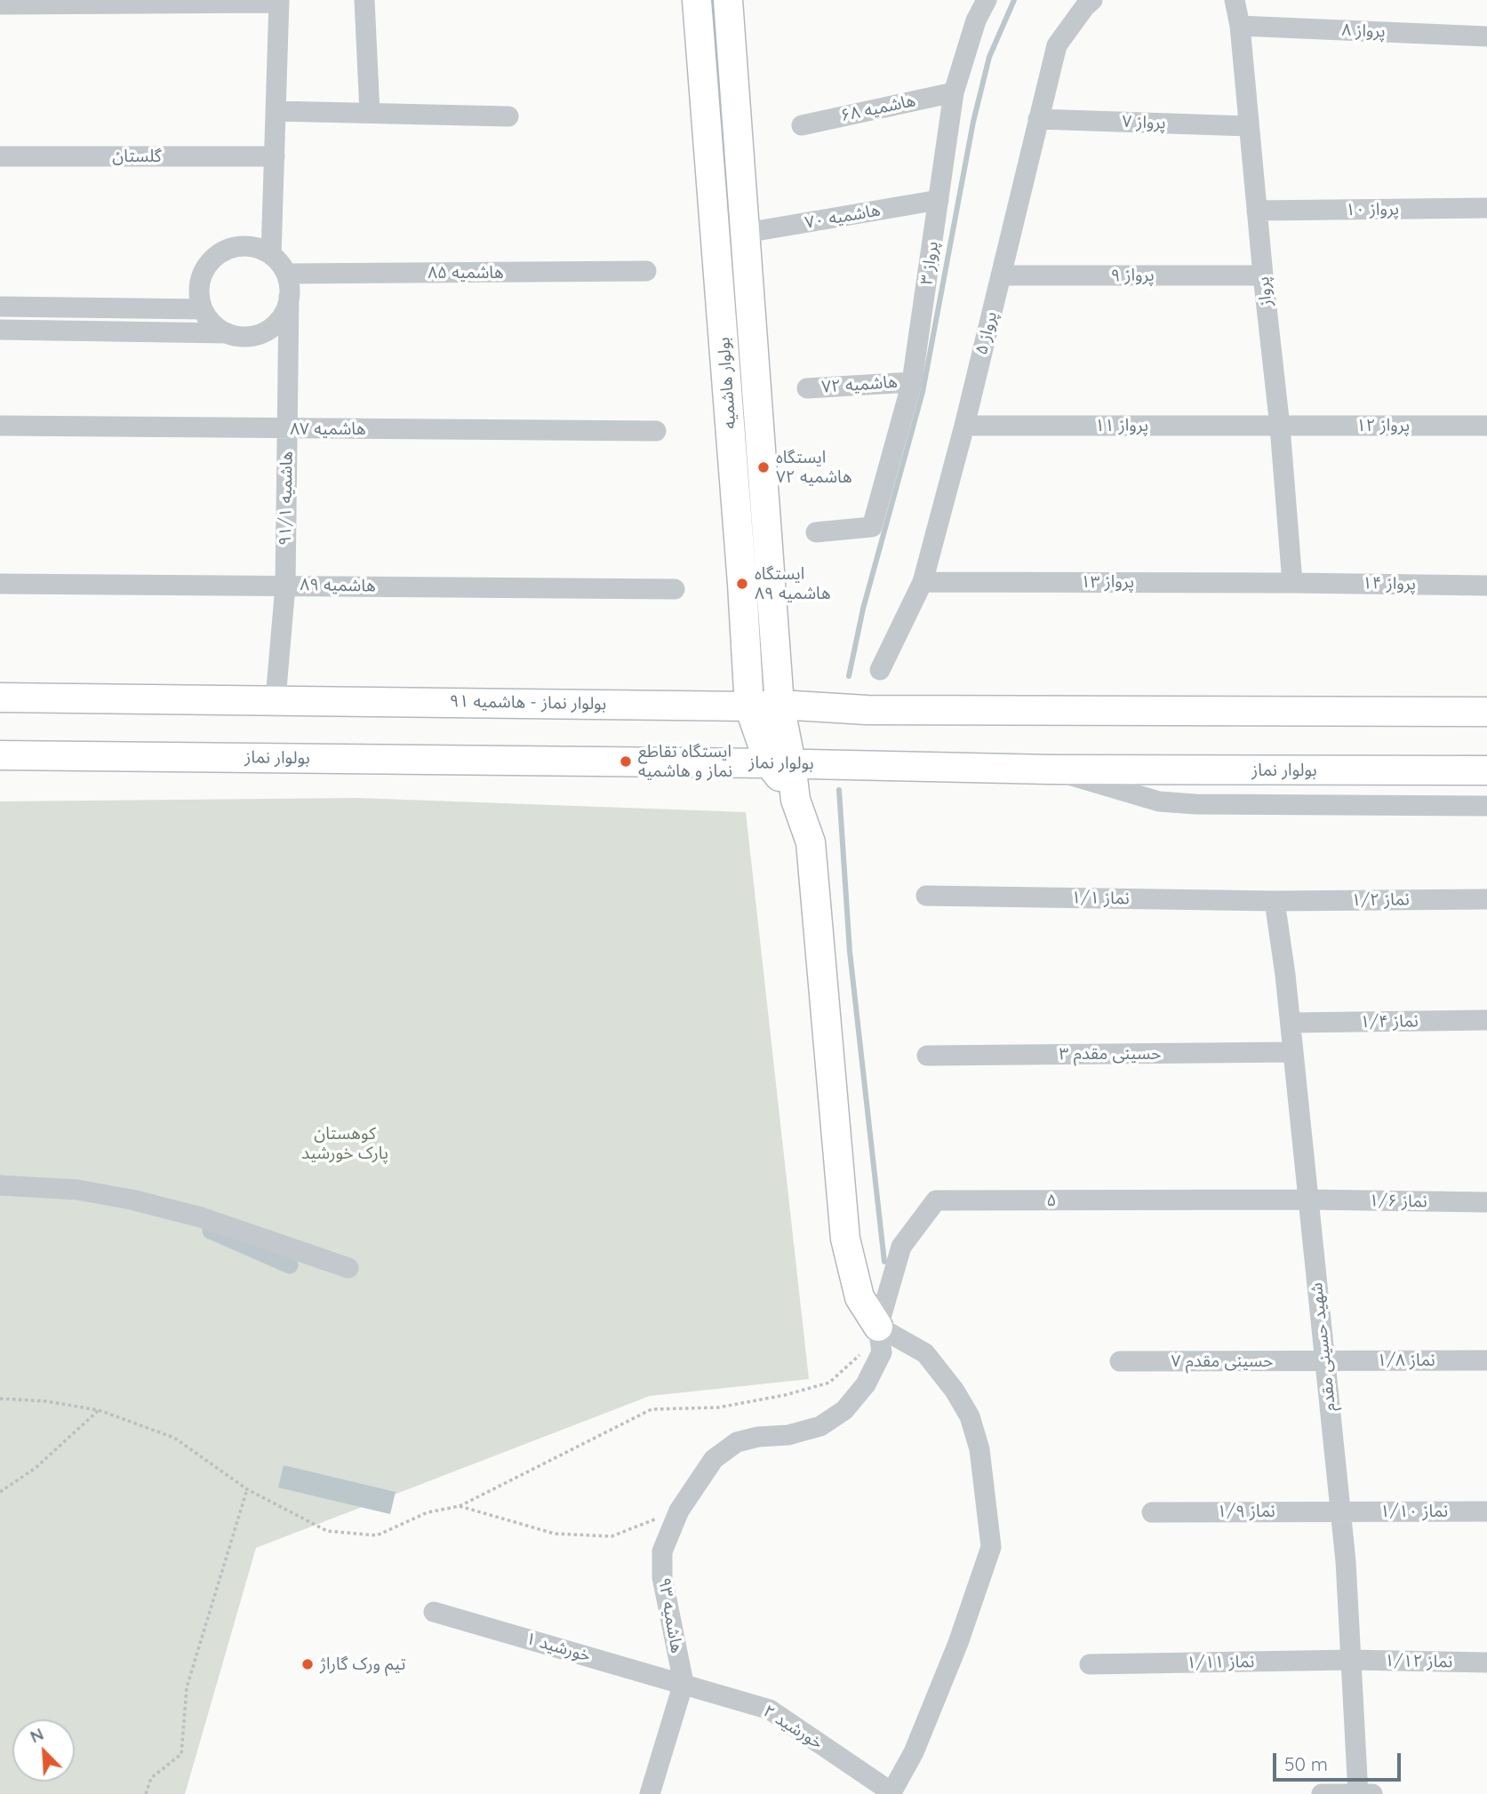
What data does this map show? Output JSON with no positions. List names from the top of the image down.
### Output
{
  "streets": {
    "main road": ["بولوار هاشمیه", "بولوار نماز - هاشمیه ۹۱", "بولوار نماز"],
    "street": [
      "پرواز ۸",
      "هاشمیه ۶۸",
      "پرواز ۷",
      "گلستان",
      "پرواز ۱۰",
      "هاشمیه ۷۰",
      "پرواز ۳",
      "هاشمیه ۸۵",
      "پرواز ۹",
      "پرواز",
      "پرواز ۵",
      "هاشمیه ۷۲",
      "پرواز ۱۱",
      "پرواز ۱۲",
      "هاشمیه ۸۷",
      "هاشمیه ۹۱/۱",
      "پرواز ۱۳",
      "پرواز ۱۴",
      "هاشمیه ۸۹",
      "نماز ۱/۱",
      "نماز ۱/۲",
      "نماز ۱/۴",
      "حسینی مقدم ۳",
      "۵",
      "نماز ۱/۶",
      "شهید حسینی مقدم",
      "نماز ۱/۸",
      "حسینی مقدم ۷",
      "نماز ۱/۹",
      "نماز ۱/۱۰",
      "هاشمیه ۹۳",
      "خورشید ۱",
      "نماز ۱/۱۲",
      "نماز ۱/۱۱",
      "خورشید ۲"
    ]
  },
  "crossings": [
    ["پرواز ۸", "پرواز"],
    ["هاشمیه ۶۸", "پرواز ۳"],
    ["پرواز ۷", "پرواز"],
    ["پرواز ۷", "پرواز ۵"],
    ["پرواز ۱۰", "پرواز"],
    ["هاشمیه ۷۰", "پرواز ۳"],
    ["هاشمیه ۷۰", "بولوار هاشمیه"],
    ["پرواز ۳", "هاشمیه ۷۲"],
    ["هاشمیه ۸۵", "هاشمیه ۹۱/۱"],
    ["پرواز ۹", "پرواز"],
    ["پرواز ۹", "پرواز ۵"],
    ["پرواز", "پرواز ۱۱"],
    ["پرواز", "پرواز ۱۲"],
    ["پرواز", "پرواز ۱۳"],
    ["پرواز", "پرواز ۱۴"],
    ["پرواز ۵", "پرواز ۱۱"],
    ["پرواز ۵", "پرواز ۱۳"],
    ["بولوار هاشمیه", "بولوار نماز - هاشمیه ۹۱"],
    ["بولوار هاشمیه", "بولوار نماز"],
    ["پرواز ۱۱", "پرواز ۱۲"],
    ["هاشمیه ۸۷", "هاشمیه ۹۱/۱"],
    ["هاشمیه ۹۱/۱", "هاشمیه ۸۹"],
    ["هاشمیه ۹۱/۱", "بولوار نماز - هاشمیه ۹۱"],
    ["پرواز ۱۳", "پرواز ۱۴"],
    ["نماز ۱/۱", "نماز ۱/۲"],
    ["نماز ۱/۱", "شهید حسینی مقدم"],
    ["نماز ۱/۲", "شهید حسینی مقدم"],
    ["نماز ۱/۴", "شهید حسینی مقدم"],
    ["حسینی مقدم ۳", "شهید حسینی مقدم"],
    ["۵", "نماز ۱/۶"],
    ["۵", "شهید حسینی مقدم"],
    ["۵", "هاشمیه ۹۳"],
    ["نماز ۱/۶", "شهید حسینی مقدم"],
    ["شهید حسینی مقدم", "نماز ۱/۸"],
    ["شهید حسینی مقدم", "حسینی مقدم ۷"],
    ["شهید حسینی مقدم", "نماز ۱/۹"],
    ["شهید حسینی مقدم", "نماز ۱/۱۰"],
    ["شهید حسینی مقدم", "نماز ۱/۱۲"],
    ["شهید حسینی مقدم", "نماز ۱/۱۱"],
    ["نماز ۱/۸", "حسینی مقدم ۷"],
    ["نماز ۱/۹", "نماز ۱/۱۰"],
    ["هاشمیه ۹۳", "خورشید ۱"],
    ["هاشمیه ۹۳", "خورشید ۲"],
    ["خورشید ۱", "خورشید ۲"],
    ["نماز ۱/۱۲", "نماز ۱/۱۱"]
  ],
  "parks": ["کوهستان پارک خورشید"],
  "places": [
    "ایستگاه هاشمیه ۷۲",
    "ایستگاه هاشمیه ۸۹",
    "ایستگاه تقاطع نماز و هاشمیه",
    "تیم ورک گاراژ"
  ],
  "scale_bar": "50 m",
  "north": "top left"
}
